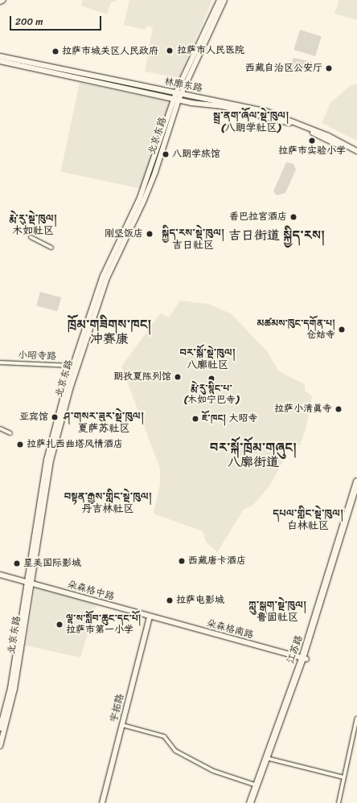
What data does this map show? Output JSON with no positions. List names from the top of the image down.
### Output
{
  "streets": {
    "highway": ["江苏路"],
    "main road": [
      "林廓东路",
      "北京东路",
      "朵森格中路",
      "朵森格南路",
      "宇拓路"
    ],
    "street": ["小昭寺路"]
  },
  "crossings": [
    ["林廓东路", "北京东路"],
    ["北京东路", "小昭寺路"],
    ["北京东路", "朵森格中路"],
    ["朵森格中路", "朵森格南路"],
    ["朵森格中路", "宇拓路"],
    ["朵森格南路", "江苏路"],
    ["朵森格南路", "宇拓路"]
  ],
  "districts": [
    "སྦྲ་ནག་ཞོལ་སྡེ་ཁུལ། (八朗学社区)",
    "རྨེ་རུ་སྡེ་ཁུལ། 木如社区",
    "སྐྱིད་རས་སྡེ་ཁུལ། 吉日社区",
    "吉日街道 སྐྱིད་རས།",
    "ཁྲོམ་གཟིགས་ཁང། 冲赛康",
    "བར་སྐོ་སྡེ་ཁུལ། 八廓社区",
    "ཤ་གསར་ཟུར་སྡེ་ཁུལ། 夏萨苏社区",
    "བར་སྐོ་ཁྲོམ་གཞུང། 八廓街道",
    "བསྟན་རྒྱས་གླིང་སྡེ་ཁུལ། 丹吉林社区",
    "དཔལ་གླིང་སྡེ་ཁུལ། 白林社区",
    "ཀླུ་སྒུག་སྡེ་ཁུལ། 鲁固社区"
  ],
  "places": [
    "拉萨市人民医院",
    "拉萨市城关区人民政府",
    "西藏自治区公安厅",
    "拉萨市实验小学",
    "八朗学旅馆",
    "香巴拉宫酒店",
    "刚坚饭店",
    "མཚམས་ཁུང་དགོན་པ། 仓姑寺",
    "朗孜夏陈列馆",
    "རྨེ་རུ་སྙིང་པ་ (木如宁巴寺)",
    "拉萨小清真寺",
    "亚宾馆",
    "ཇོ་ཁང། 大昭寺",
    "拉萨扎西曲塔风情酒店",
    "西藏唐卡酒店",
    "星美国际影城",
    "拉萨电影城",
    "ལྷ་ས་སློབ་ཆུང་དང་པོ། 拉萨市第一小学"
  ],
  "scale_bar": "200 m"
}
